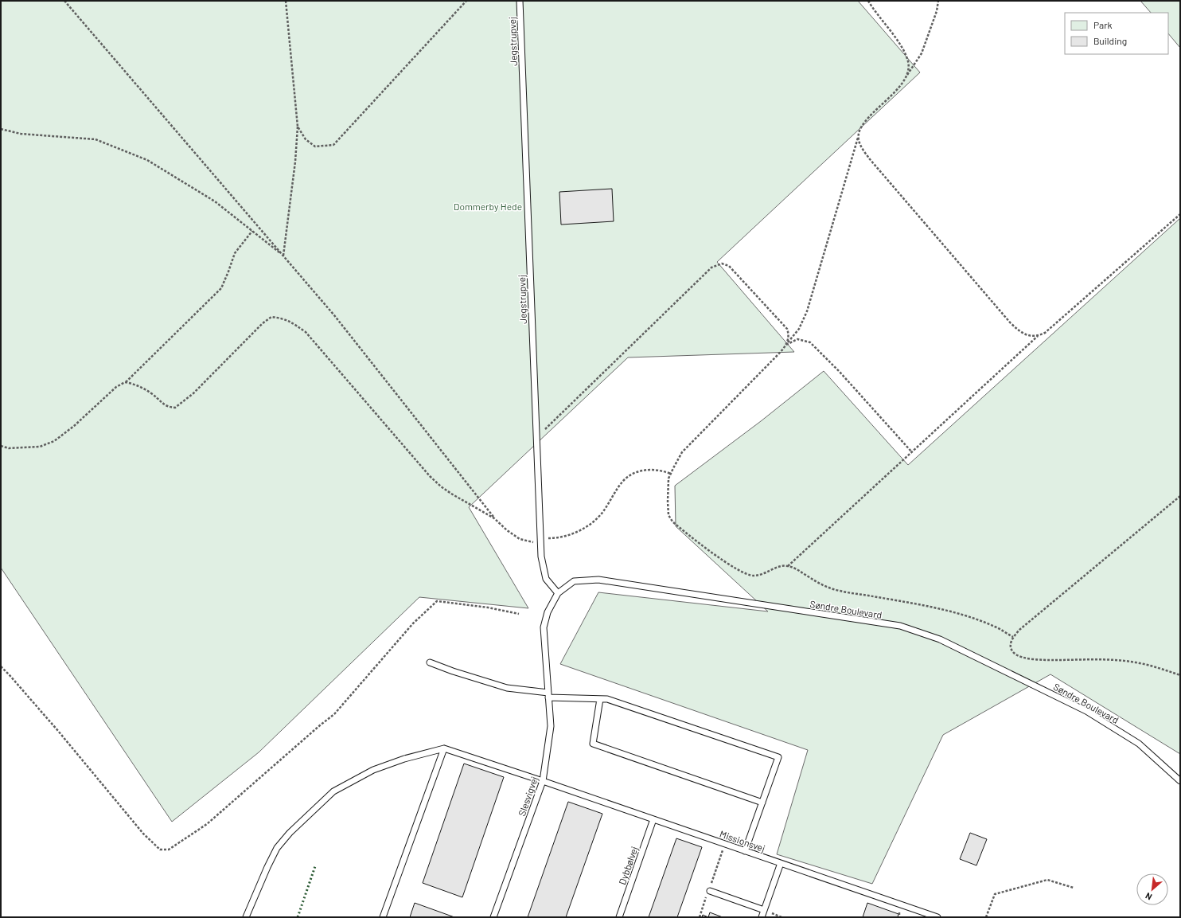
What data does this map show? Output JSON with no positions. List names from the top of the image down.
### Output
{
  "streets": {
    "lane": [
      "Jegstrupvej",
      "Søndre Boulevard",
      "Slesvigvej",
      "Missionsvej",
      "Dybbølvej"
    ]
  },
  "crossings": [
    ["Jegstrupvej", "Søndre Boulevard"],
    ["Søndre Boulevard", "Slesvigvej"],
    ["Slesvigvej", "Missionsvej"],
    ["Missionsvej", "Dybbølvej"]
  ],
  "parks": ["Dommerby Hede"],
  "legend": ["Park", "Building"],
  "north": "bottom left"
}
